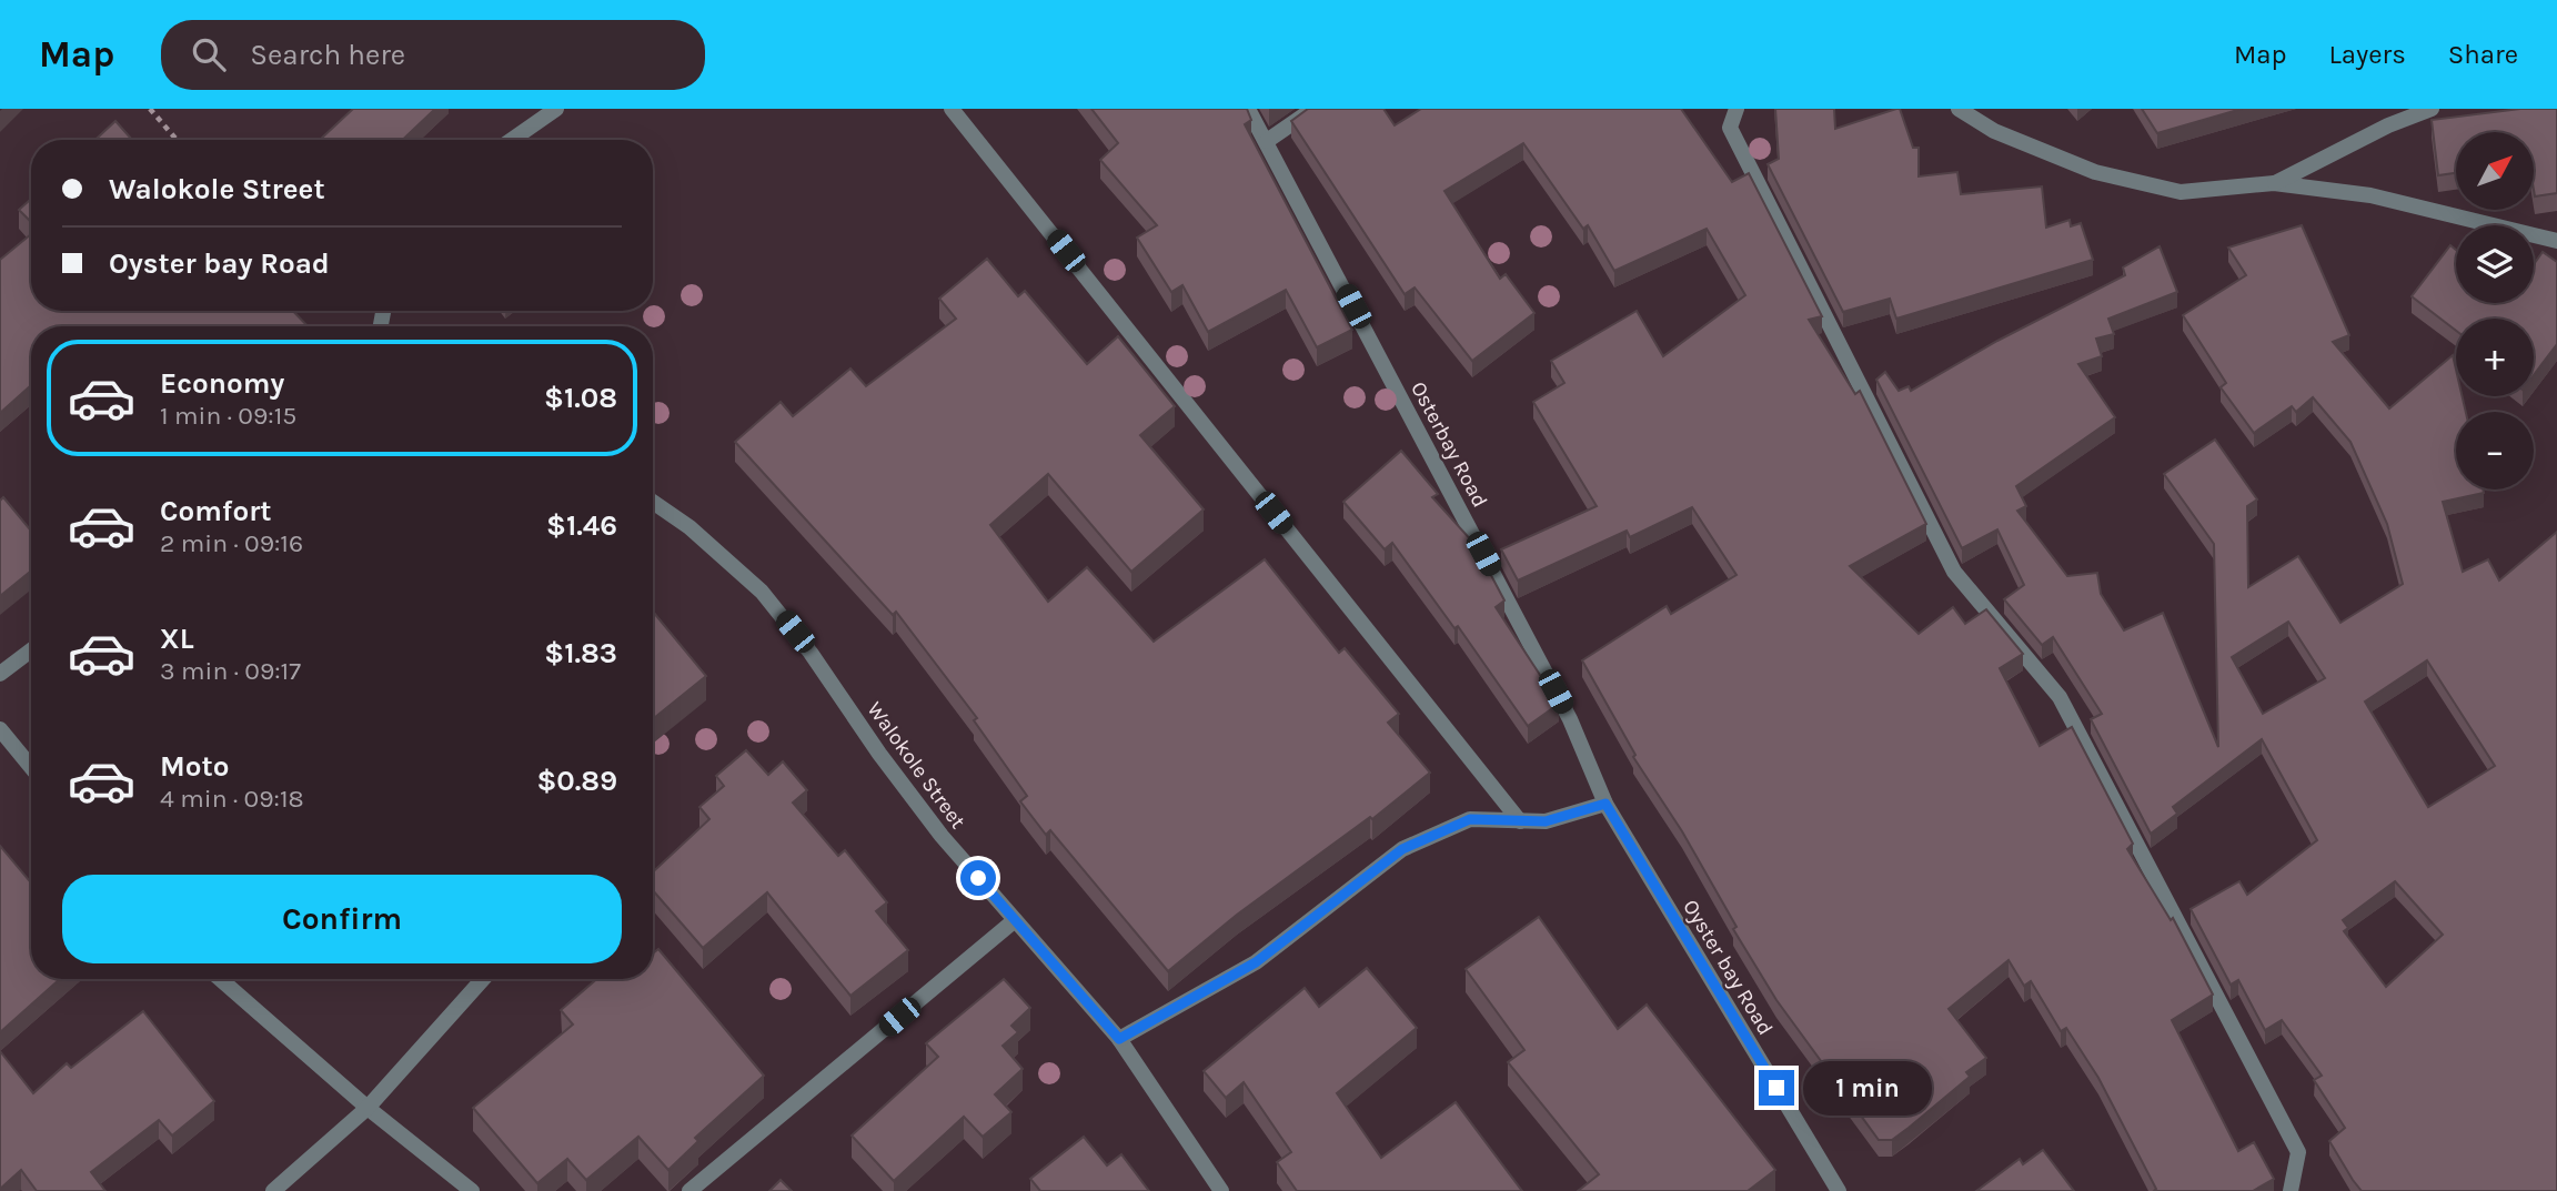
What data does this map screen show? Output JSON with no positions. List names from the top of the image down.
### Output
{
  "streets": {
    "street": ["Osterbay Road", "Walokole Street", "Oyster bay Road"]
  },
  "crossings": [
    ["Osterbay Road", "Oyster bay Road"]
  ],
  "north": "top right",
  "page": {
    "header": "Map",
    "search": "Search here",
    "nav": ["Map", "Layers", "Share"],
    "map_buttons": ["+", "−"],
    "banner": ["Walokole Street", "Oyster bay Road"],
    "list": [
      {
        "name": "Economy",
        "note": "1 min · 09:15",
        "value": "$1.08"
      },
      {
        "name": "Comfort",
        "note": "2 min · 09:16",
        "value": "$1.46"
      },
      {
        "name": "XL",
        "note": "3 min · 09:17",
        "value": "$1.83"
      },
      {
        "name": "Moto",
        "note": "4 min · 09:18",
        "value": "$0.89"
      }
    ],
    "buttons": "Confirm",
    "bubble": "1 min"
  }
}
